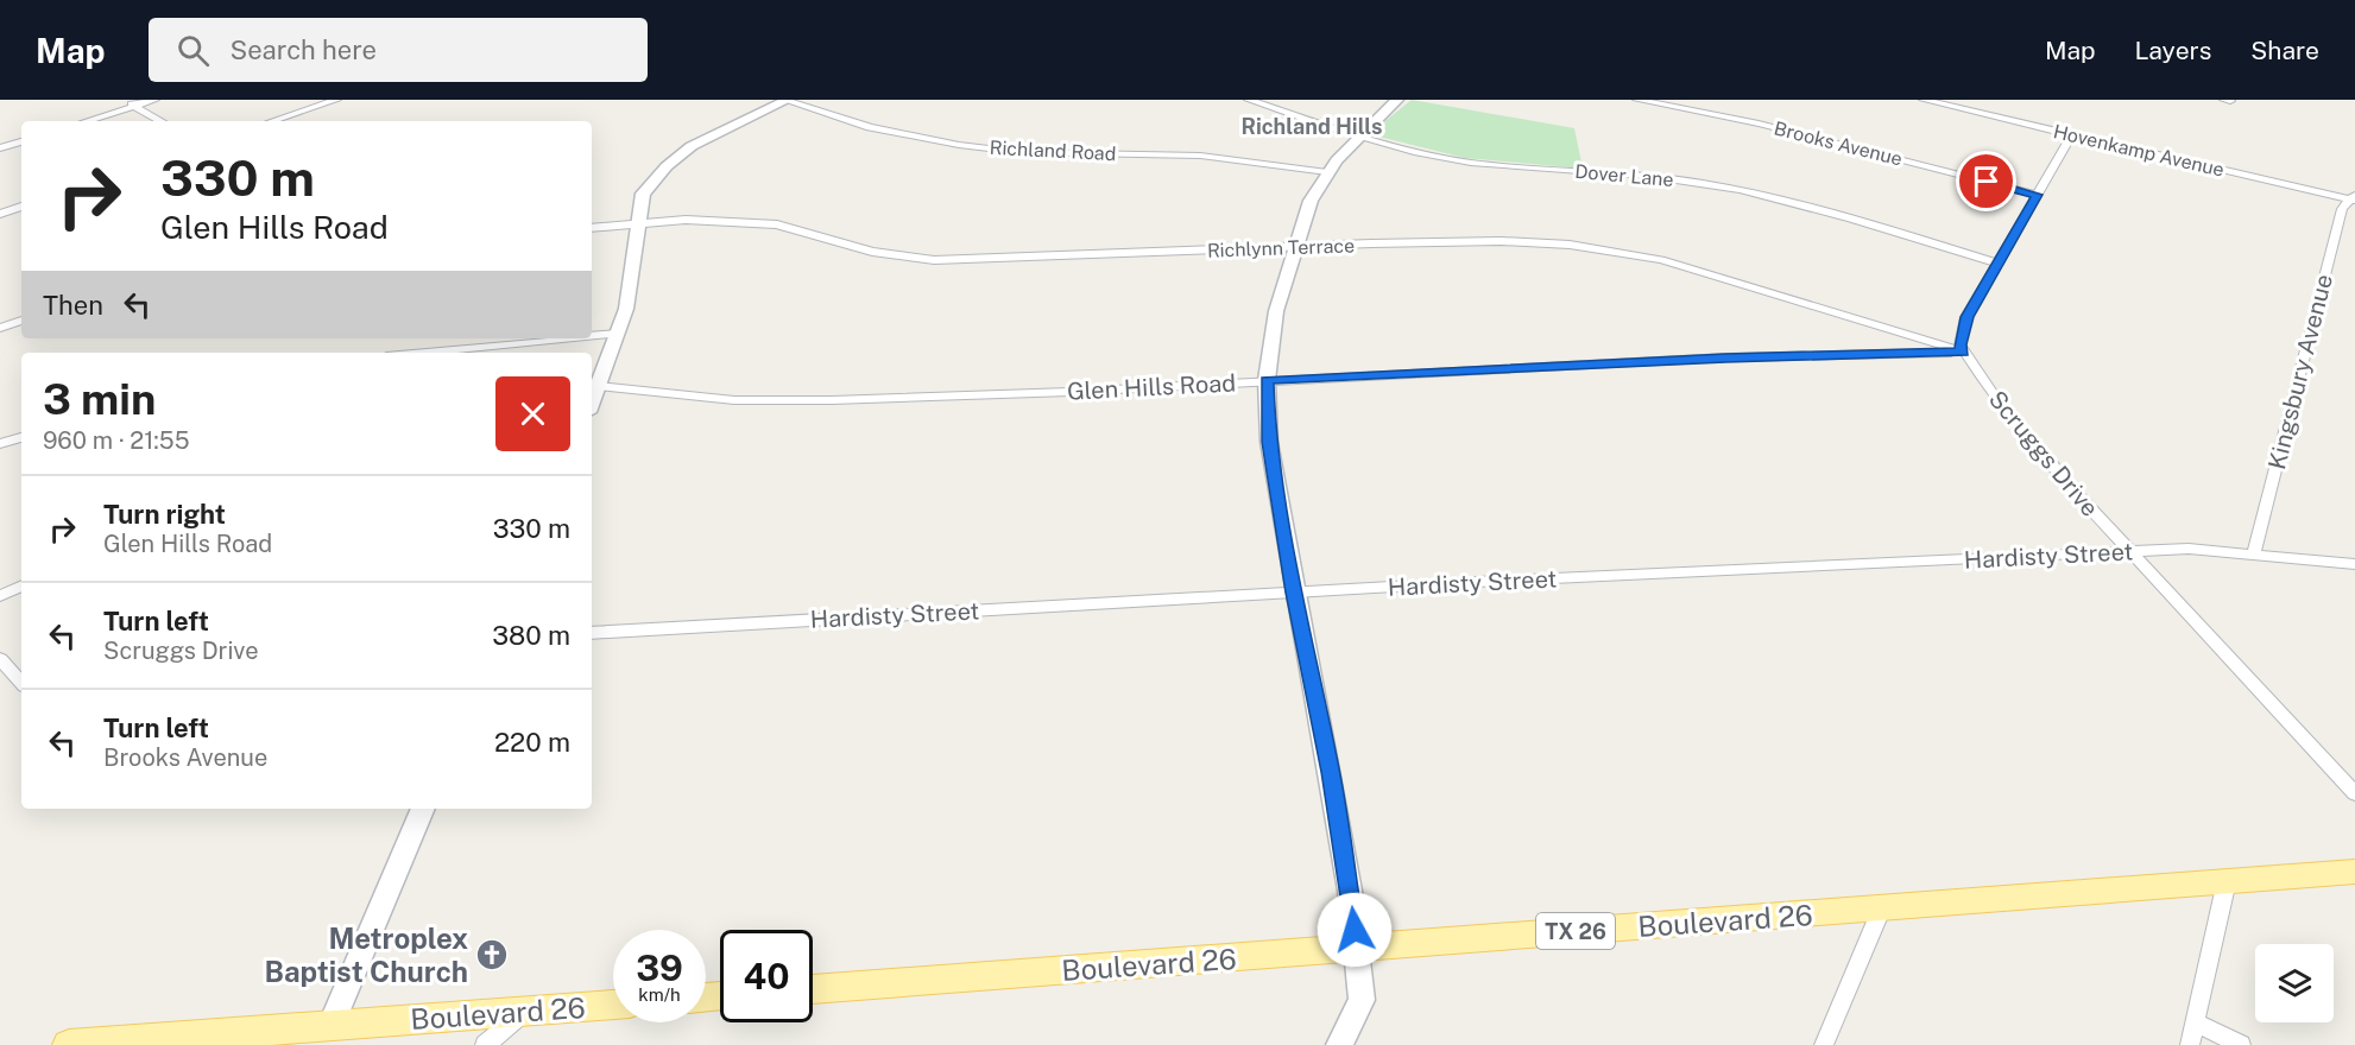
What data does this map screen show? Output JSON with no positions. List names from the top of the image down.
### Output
{
  "streets": {
    "main road": ["Boulevard 26", "TX 26"],
    "street": [
      "Brooks Avenue",
      "Richland Road",
      "Hovenkamp Avenue",
      "Dover Lane",
      "Richlynn Terrace",
      "Kingsbury Avenue",
      "Glen Hills Road",
      "Scruggs Drive",
      "Hardisty Street"
    ]
  },
  "crossings": [
    ["Hovenkamp Avenue", "Kingsbury Avenue"],
    ["Richlynn Terrace", "Glen Hills Road"],
    ["Richlynn Terrace", "Scruggs Drive"],
    ["Kingsbury Avenue", "Hardisty Street"],
    ["Glen Hills Road", "Scruggs Drive"],
    ["Scruggs Drive", "Hardisty Street"]
  ],
  "districts": ["Richland Hills"],
  "places": {
    "church": ["Metroplex Baptist Church"]
  },
  "page": {
    "header": "Map",
    "search": "Search here",
    "nav": ["Map", "Layers", "Share"],
    "turn": ["330 m", "Glen Hills Road"],
    "then": "Then",
    "heading": ["3 min", "960 m · 21:55"],
    "list": [
      {
        "name": "Turn right",
        "note": "Glen Hills Road",
        "value": "330 m"
      },
      {
        "name": "Turn left",
        "note": "Scruggs Drive",
        "value": "380 m"
      },
      {
        "name": "Turn left",
        "note": "Brooks Avenue",
        "value": "220 m"
      }
    ],
    "speed": "39 km/h",
    "limit": "40"
  }
}
